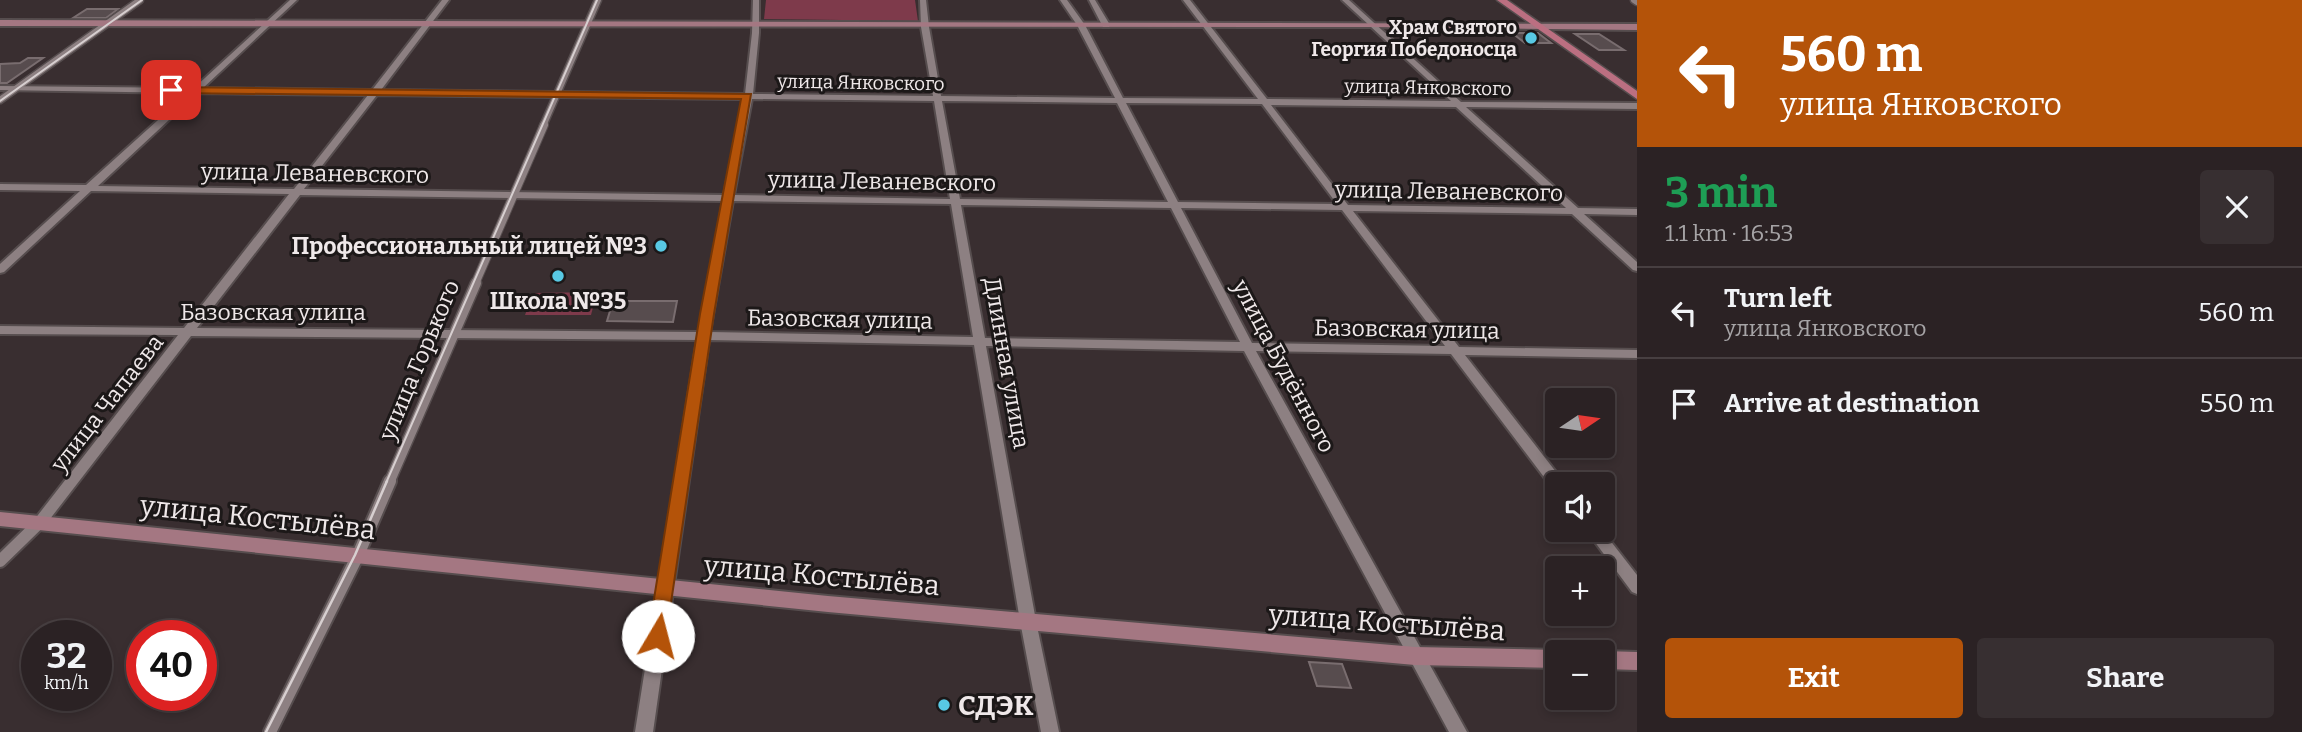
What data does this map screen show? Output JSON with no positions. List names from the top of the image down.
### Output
{
  "streets": {
    "main road": ["улица Костылёва"],
    "street": [
      "улица Янковского",
      "улица Леваневского",
      "Базовская улица",
      "улица Горького",
      "Длинная улица",
      "улица Будённого",
      "улица Чапаева"
    ]
  },
  "crossings": [
    ["улица Янковского", "улица Горького"],
    ["улица Янковского", "Длинная улица"],
    ["улица Янковского", "улица Будённого"],
    ["улица Янковского", "улица Чапаева"],
    ["улица Леваневского", "улица Горького"],
    ["улица Леваневского", "Длинная улица"],
    ["улица Леваневского", "улица Будённого"],
    ["улица Леваневского", "улица Чапаева"],
    ["Базовская улица", "улица Горького"],
    ["Базовская улица", "Длинная улица"],
    ["Базовская улица", "улица Будённого"],
    ["Базовская улица", "улица Чапаева"],
    ["улица Горького", "улица Костылёва"],
    ["Длинная улица", "улица Костылёва"],
    ["улица Будённого", "улица Костылёва"],
    ["улица Чапаева", "улица Костылёва"]
  ],
  "places": [
    "Храм Святого Георгия Победоносца",
    "Профессиональный лицей №3",
    "Школа №35",
    "СДЭК"
  ],
  "north": "right",
  "page": {
    "turn": ["560 m", "улица Янковского"],
    "heading": ["3 min", "1.1 km · 16:53"],
    "list": [
      {
        "name": "Turn left",
        "note": "улица Янковского",
        "value": "560 m"
      },
      {
        "name": "Arrive at destination",
        "value": "550 m"
      }
    ],
    "map_buttons": ["+", "−"],
    "speed": "32 km/h",
    "limit": "40",
    "buttons": ["Exit", "Share"]
  }
}
